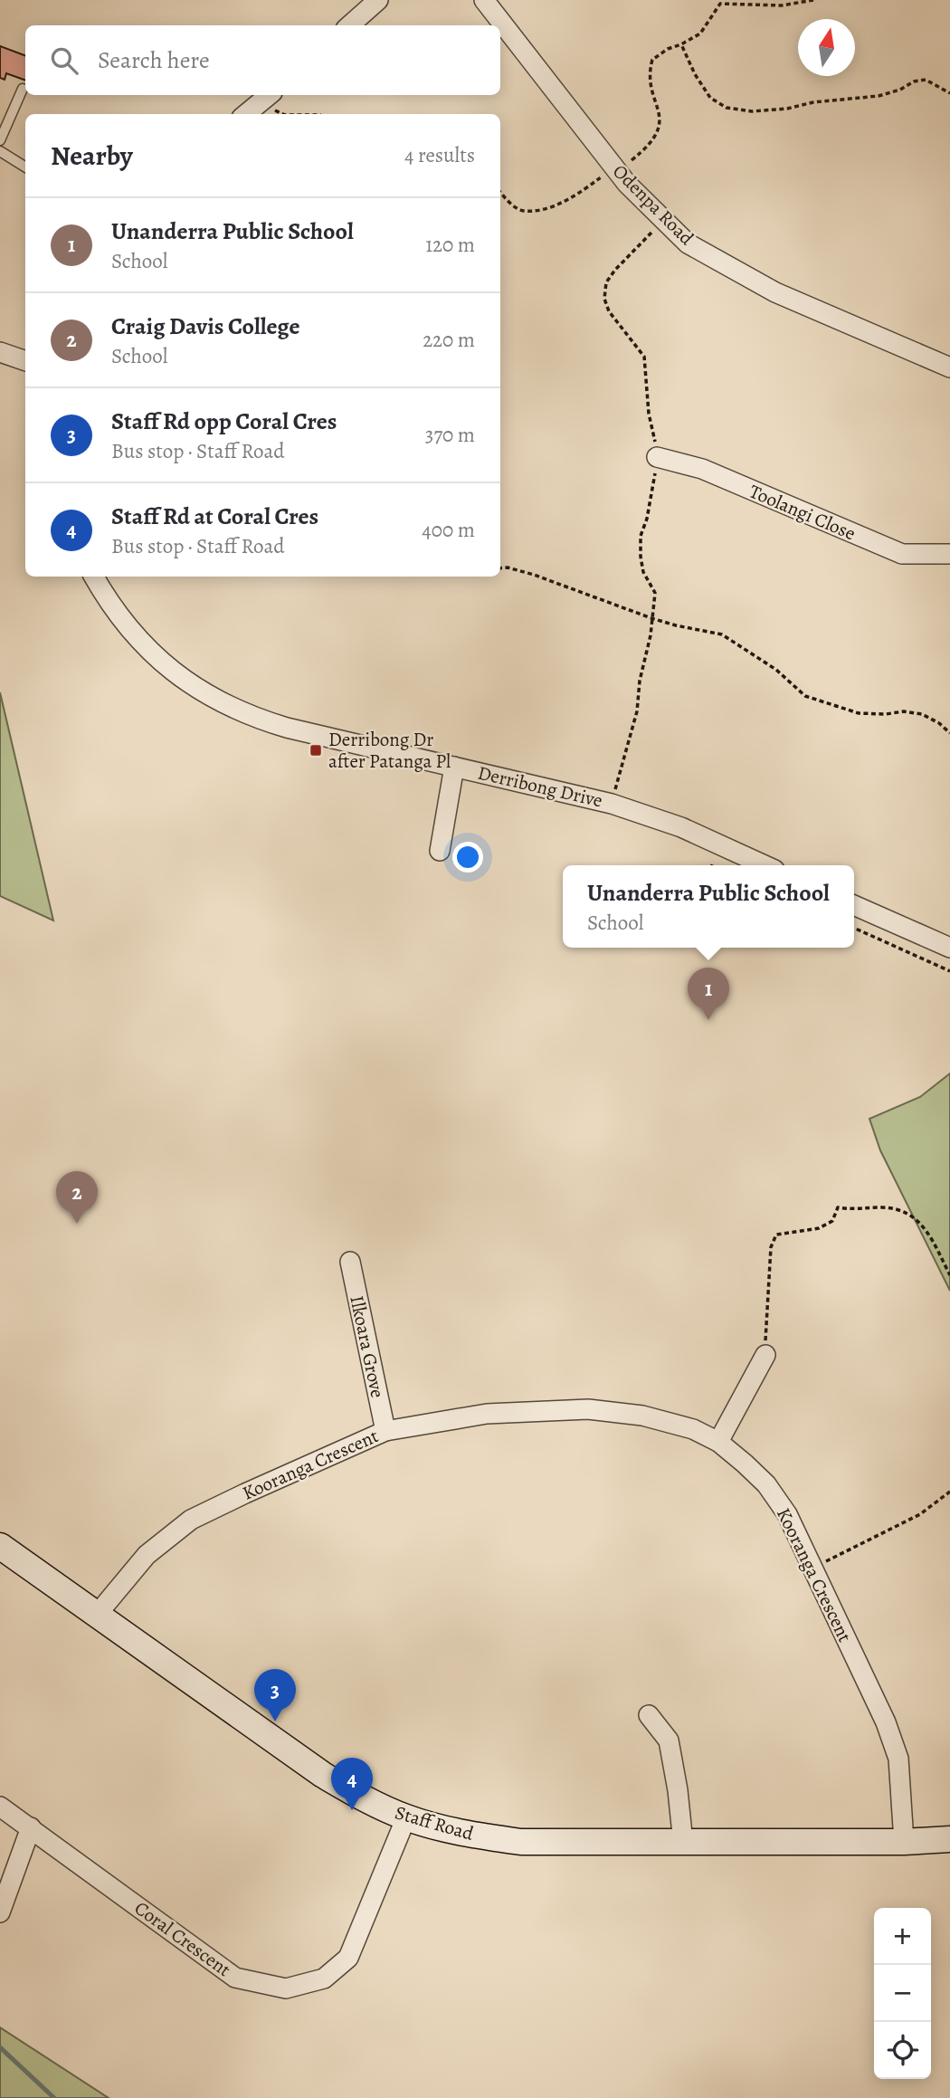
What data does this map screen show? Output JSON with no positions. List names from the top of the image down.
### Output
{
  "streets": {
    "street": [
      "Odenpa Road",
      "Toolangi Close",
      "Derribong Drive",
      "Ilkoara Grove",
      "Kooranga Crescent",
      "Staff Road",
      "Coral Crescent"
    ]
  },
  "crossings": [
    ["Ilkoara Grove", "Kooranga Crescent"],
    ["Kooranga Crescent", "Staff Road"],
    ["Staff Road", "Coral Crescent"]
  ],
  "places": {
    "transit": ["Derribong Dr after Patanga Pl"]
  },
  "north": "top",
  "page": {
    "search": "Search here",
    "heading": ["Nearby", "4 results"],
    "list": [
      {
        "mark": "1",
        "name": "Unanderra Public School",
        "note": "School",
        "value": "120 m"
      },
      {
        "mark": "2",
        "name": "Craig Davis College",
        "note": "School",
        "value": "220 m"
      },
      {
        "mark": "3",
        "name": "Staff Rd opp Coral Cres",
        "note": "Bus stop · Staff Road",
        "value": "370 m"
      },
      {
        "mark": "4",
        "name": "Staff Rd at Coral Cres",
        "note": "Bus stop · Staff Road",
        "value": "400 m"
      }
    ],
    "popup": ["Unanderra Public School", "School"],
    "pins": [
      "1",
      "2",
      "3",
      "4"
    ],
    "map_buttons": ["+", "−"]
  }
}
